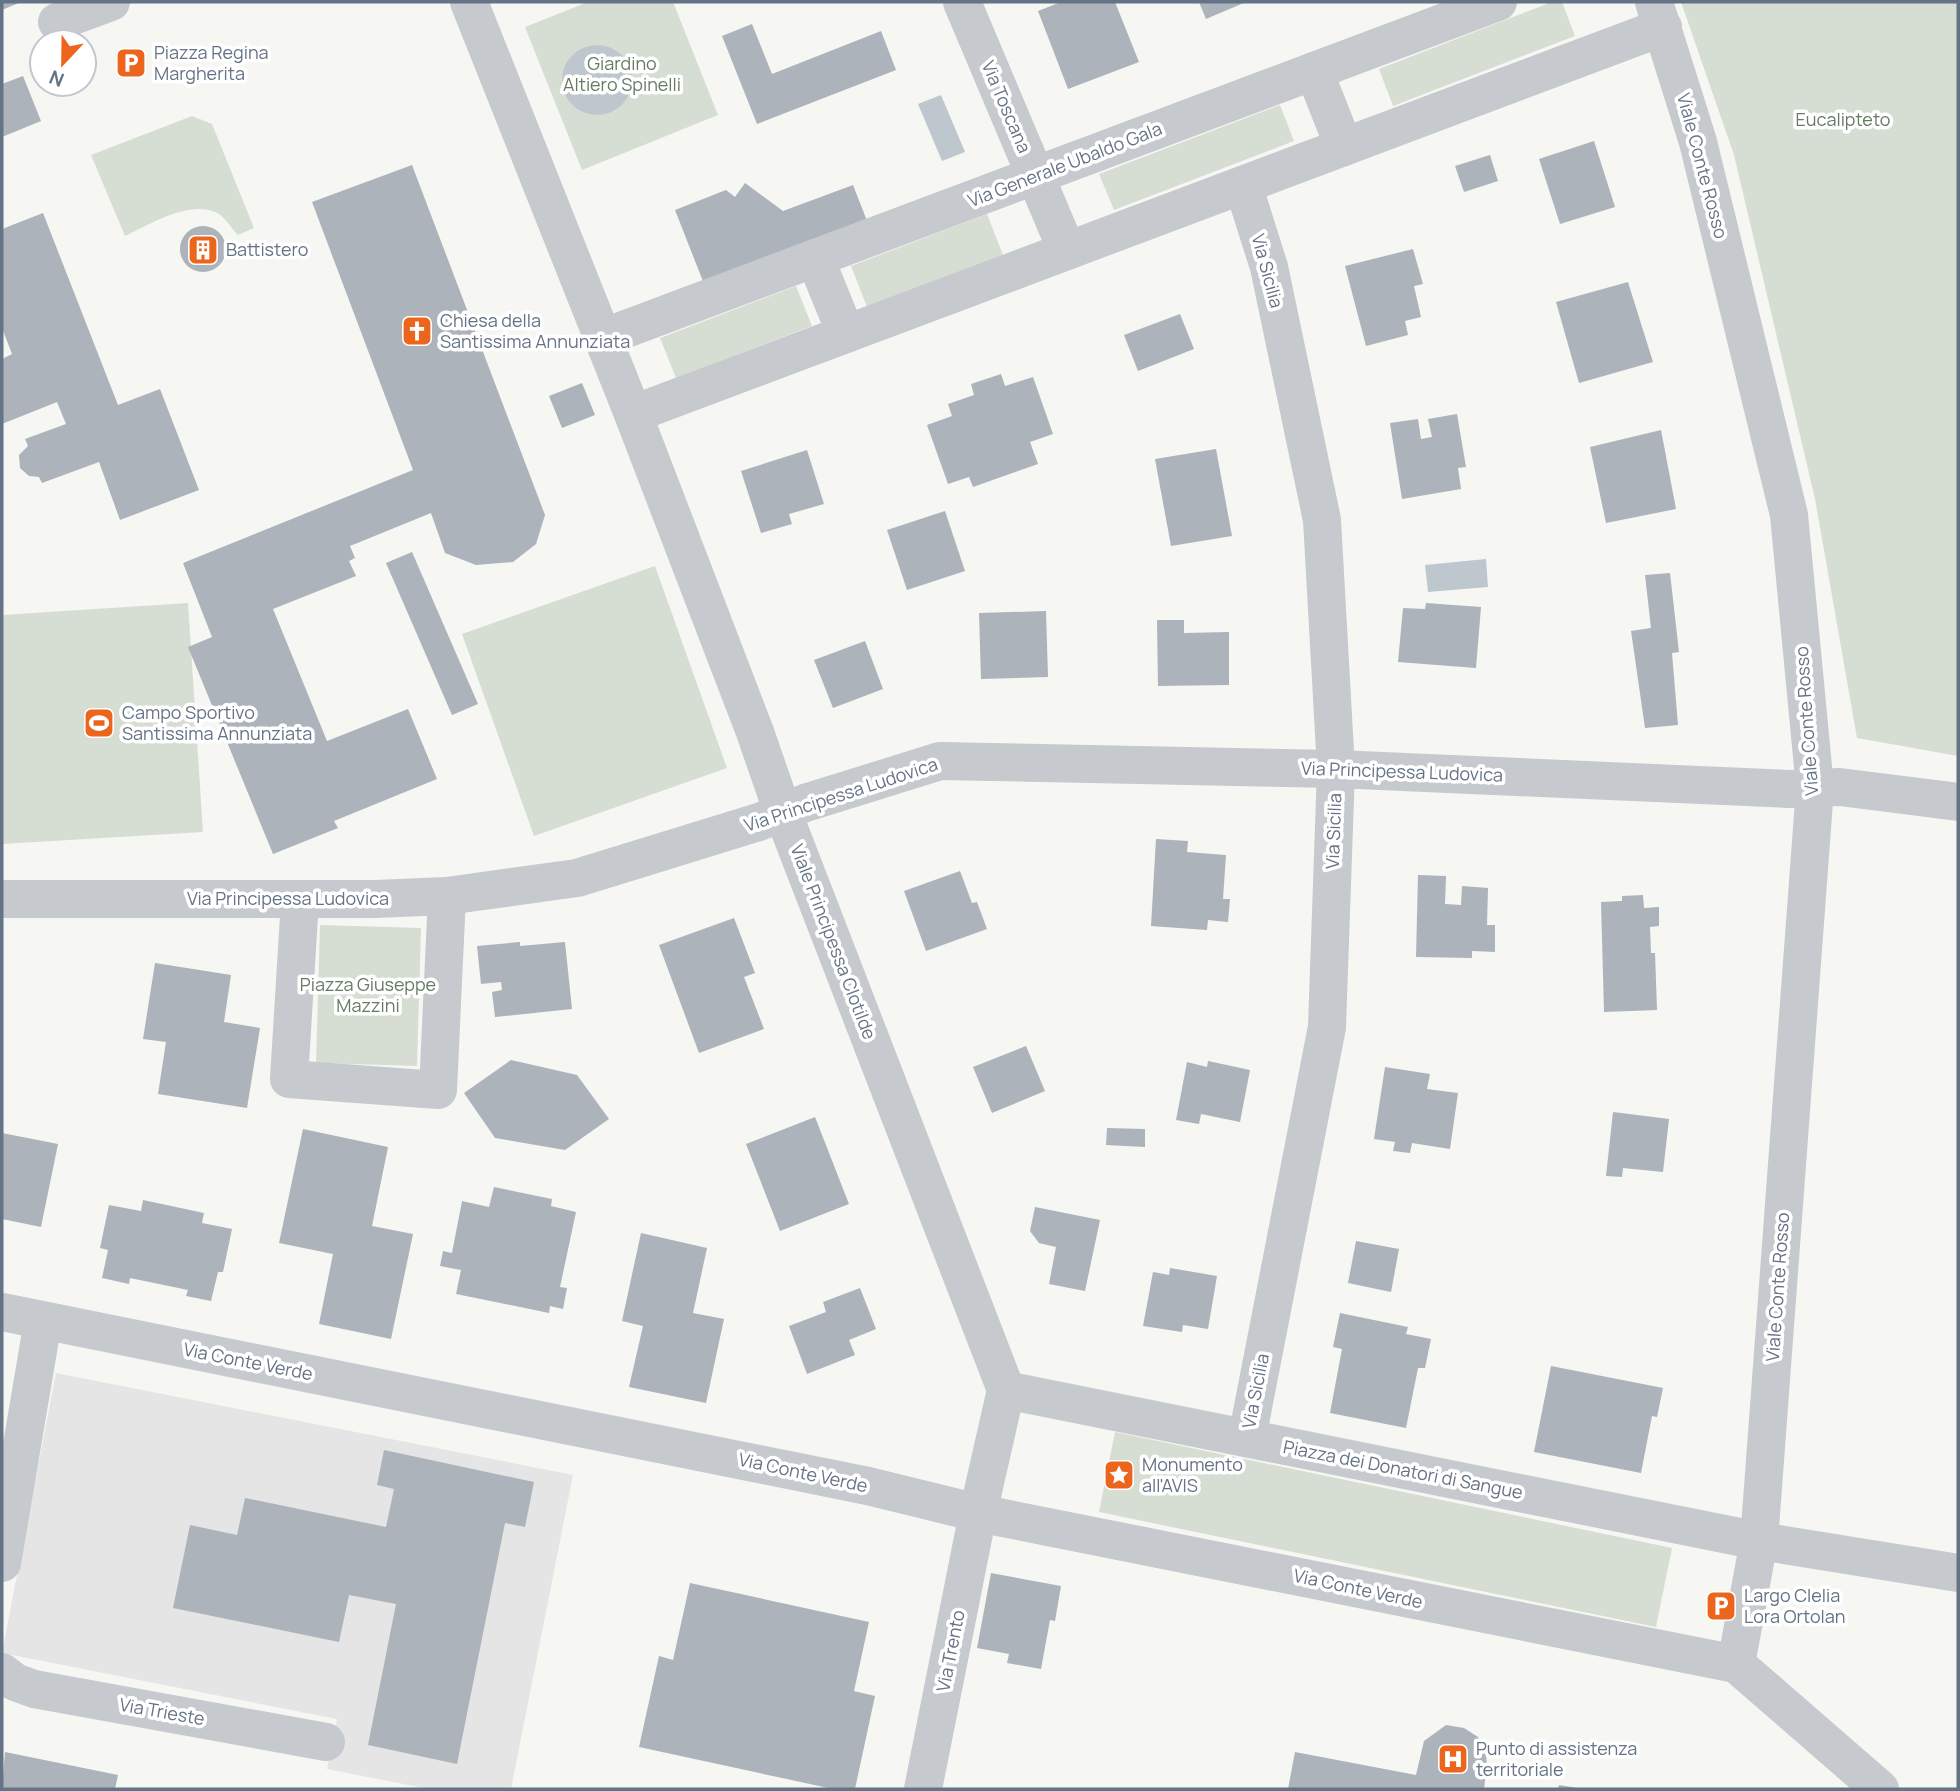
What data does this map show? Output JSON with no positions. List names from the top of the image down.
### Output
{
  "streets": {
    "street": [
      "Via Toscana",
      "Via Generale Ubaldo Gala",
      "Viale Conte Rosso",
      "Via Sicilia",
      "Via Principessa Ludovica",
      "Viale Principessa Clotilde",
      "Via Conte Verde",
      "Piazza dei Donatori di Sangue",
      "Via Trento",
      "Via Trieste"
    ]
  },
  "crossings": [
    ["Via Toscana", "Via Generale Ubaldo Gala"],
    ["Viale Conte Rosso", "Via Principessa Ludovica"],
    ["Viale Conte Rosso", "Piazza dei Donatori di Sangue"],
    ["Via Sicilia", "Via Principessa Ludovica"],
    ["Via Sicilia", "Piazza dei Donatori di Sangue"],
    ["Via Principessa Ludovica", "Viale Principessa Clotilde"],
    ["Viale Principessa Clotilde", "Piazza dei Donatori di Sangue"],
    ["Via Conte Verde", "Via Trento"]
  ],
  "parks": ["Giardino Altiero Spinelli", "Eucalipteto", "Piazza Giuseppe Mazzini"],
  "places": {
    "parking": ["Piazza Regina Margherita", "Largo Clelia Lora Ortolan"],
    "building": ["Battistero"],
    "church": ["Chiesa della Santissima Annunziata"],
    "sports": ["Campo Sportivo Santissima Annunziata"],
    "place": ["Monumento all'AVIS"],
    "hospital": ["Punto di assistenza territoriale"]
  },
  "north": "bottom"
}
